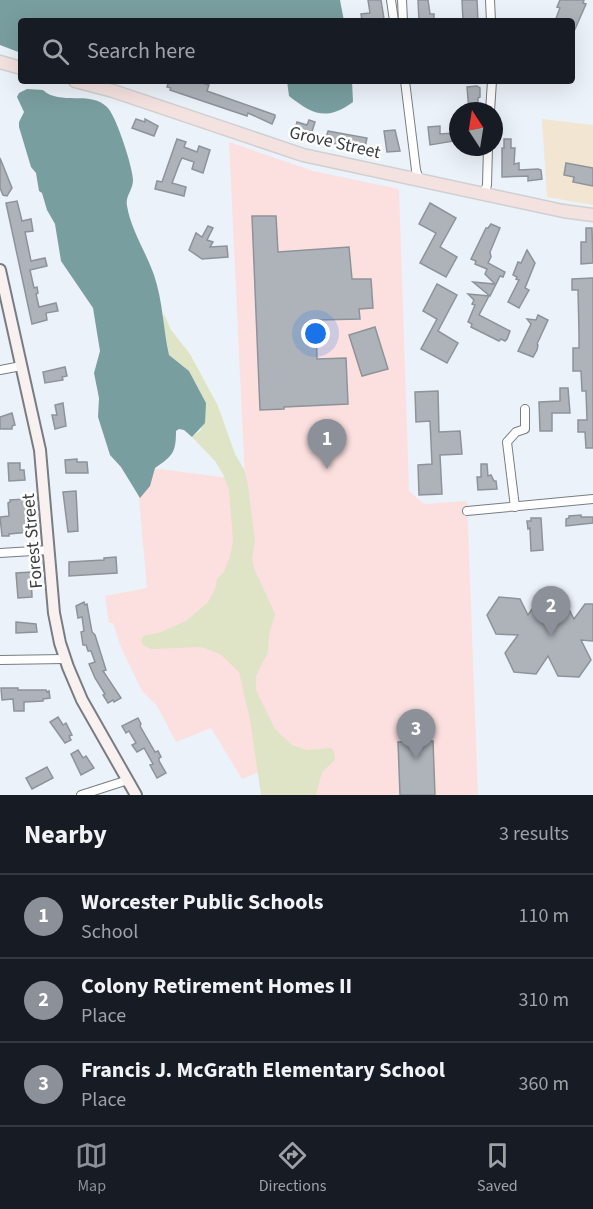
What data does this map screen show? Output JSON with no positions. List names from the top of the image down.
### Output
{
  "streets": {
    "main road": ["Grove Street", "Forest Street"]
  },
  "north": "top",
  "page": {
    "search": "Search here",
    "pins": ["1", "2", "3"],
    "heading": ["Nearby", "3 results"],
    "list": [
      {
        "mark": "1",
        "name": "Worcester Public Schools",
        "note": "School",
        "value": "110 m"
      },
      {
        "mark": "2",
        "name": "Colony Retirement Homes II",
        "note": "Place",
        "value": "310 m"
      },
      {
        "mark": "3",
        "name": "Francis J. McGrath Elementary School",
        "note": "Place",
        "value": "360 m"
      }
    ],
    "nav": ["Map", "Directions", "Saved"]
  }
}
